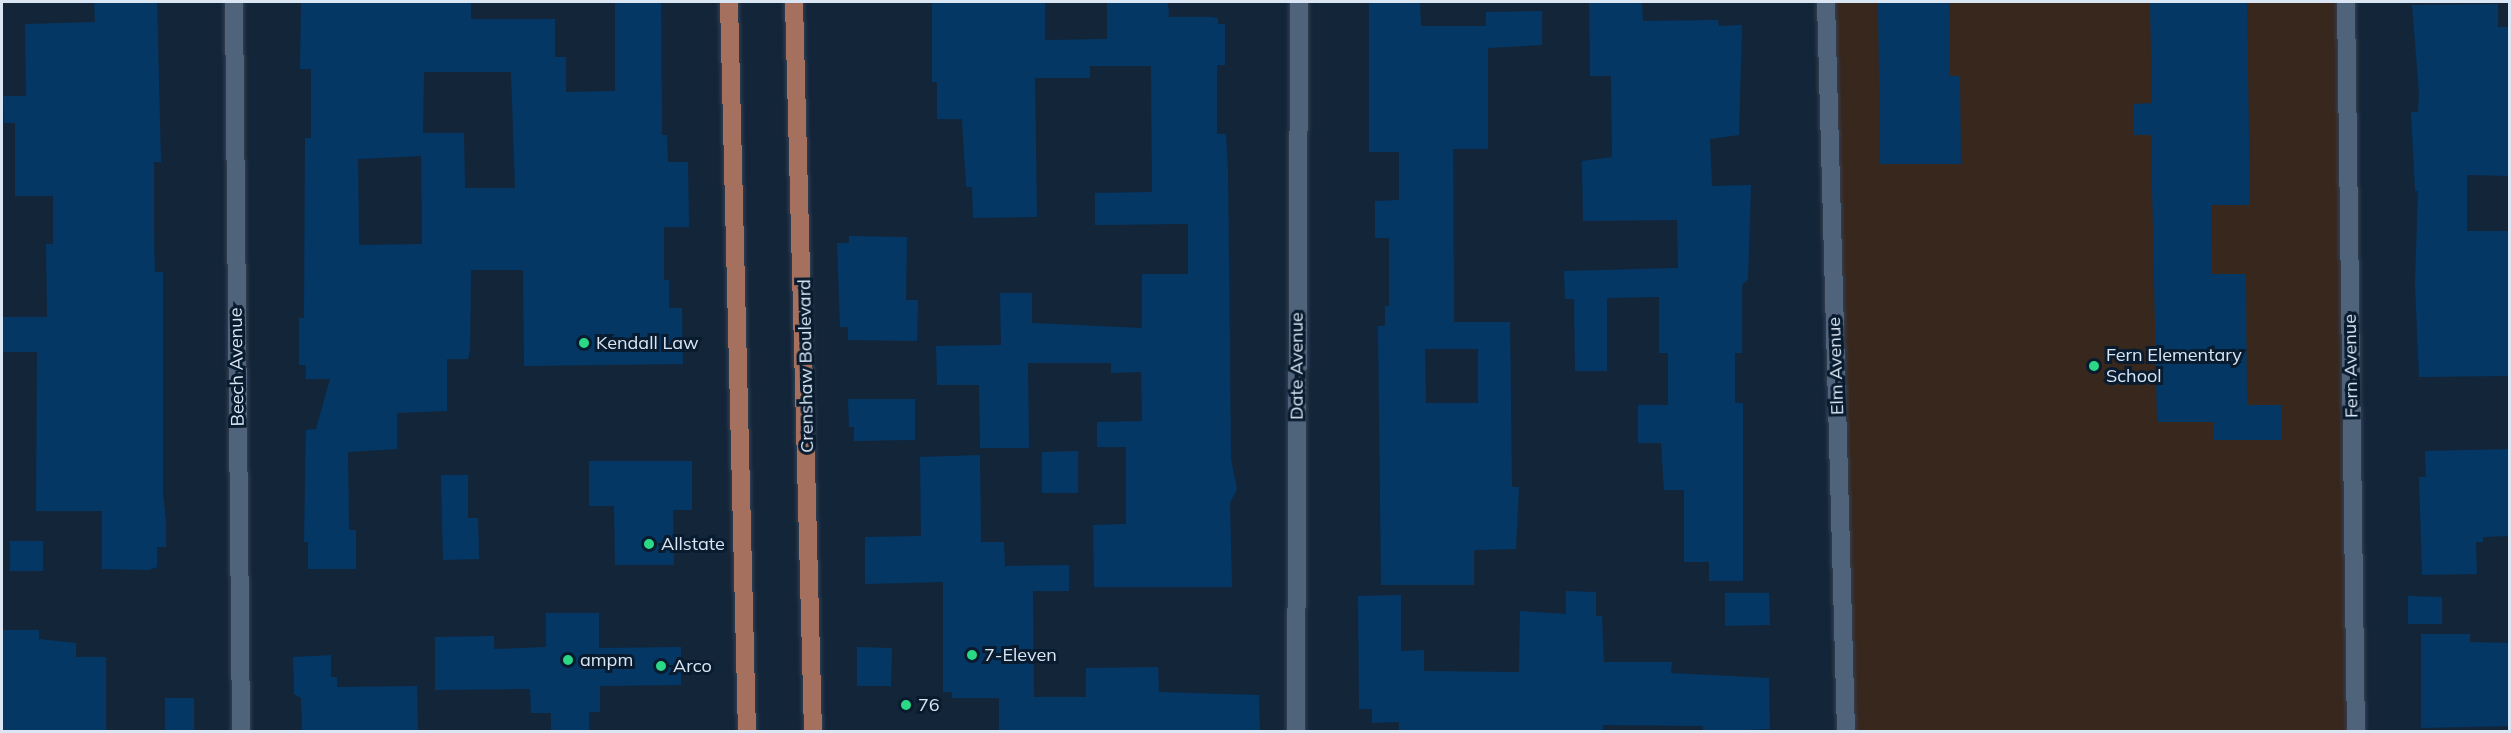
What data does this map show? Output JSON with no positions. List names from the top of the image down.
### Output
{
  "streets": {
    "main road": ["Crenshaw Boulevard"],
    "street": [
      "Date Avenue",
      "Elm Avenue",
      "Fern Avenue",
      "Beech Avenue"
    ]
  },
  "places": [
    "Kendall Law",
    "Fern Elementary School",
    "Allstate",
    "7-Eleven",
    "ampm",
    "Arco",
    "76"
  ]
}
